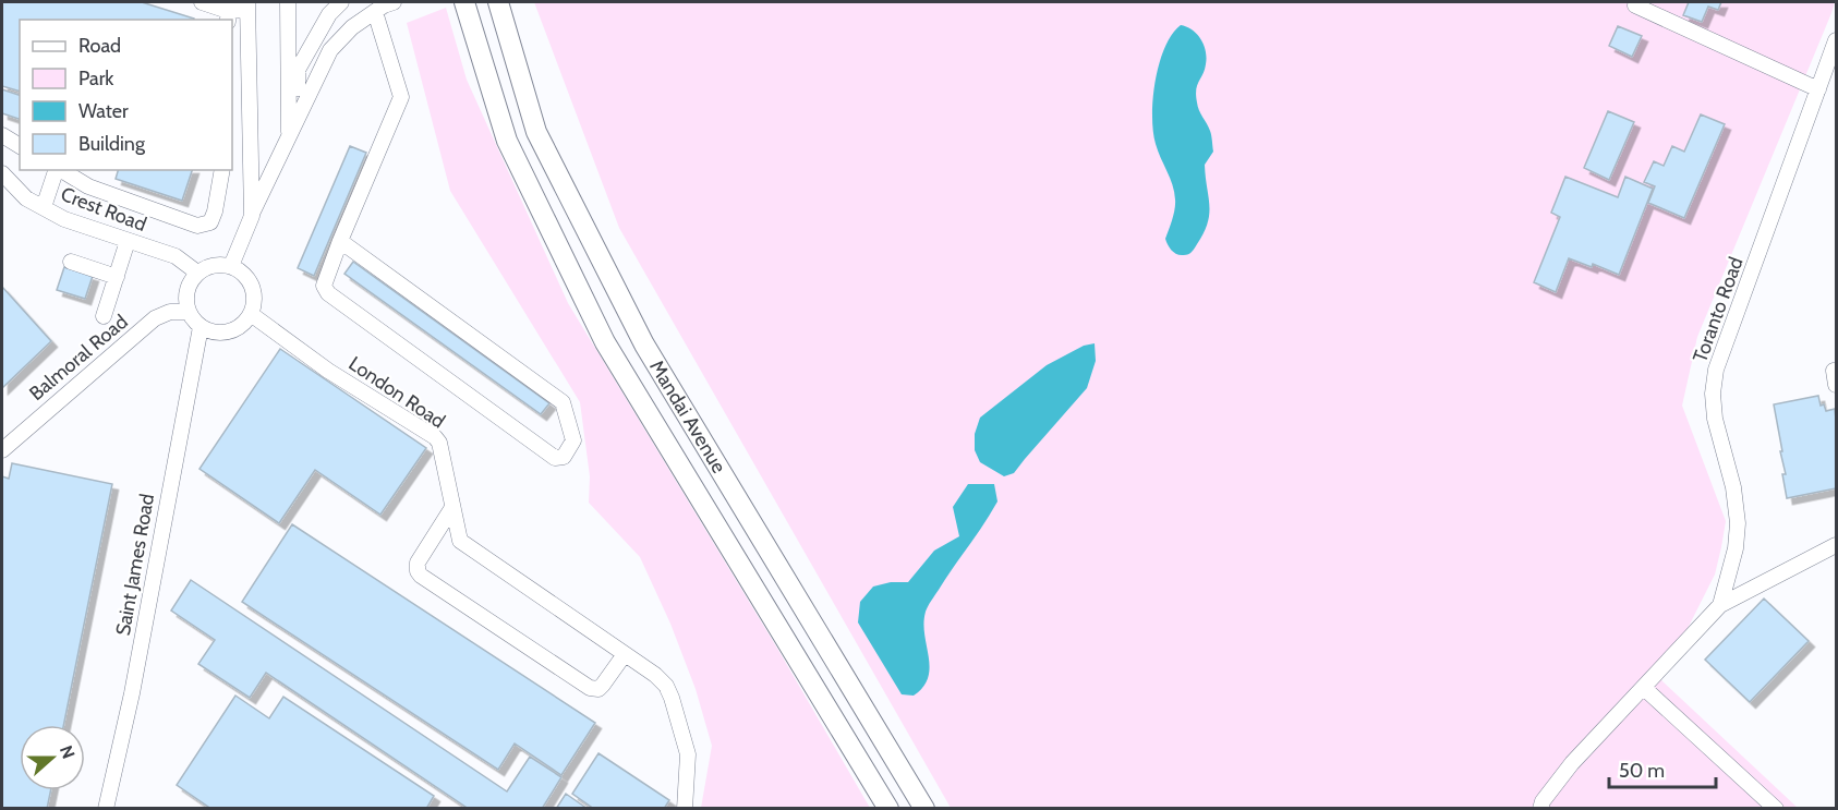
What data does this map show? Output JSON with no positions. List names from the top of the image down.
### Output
{
  "streets": {
    "main road": ["Mandai Avenue"],
    "street": [
      "Crest Road",
      "Toranto Road",
      "Balmoral Road",
      "London Road",
      "Saint James Road"
    ]
  },
  "crossings": [
    ["Crest Road", "Balmoral Road"],
    ["Crest Road", "London Road"],
    ["Crest Road", "Saint James Road"],
    ["Balmoral Road", "London Road"],
    ["Balmoral Road", "Saint James Road"],
    ["London Road", "Saint James Road"]
  ],
  "legend": [
    "Road",
    "Park",
    "Water",
    "Building"
  ],
  "scale_bar": "50 m",
  "north": "right"
}
